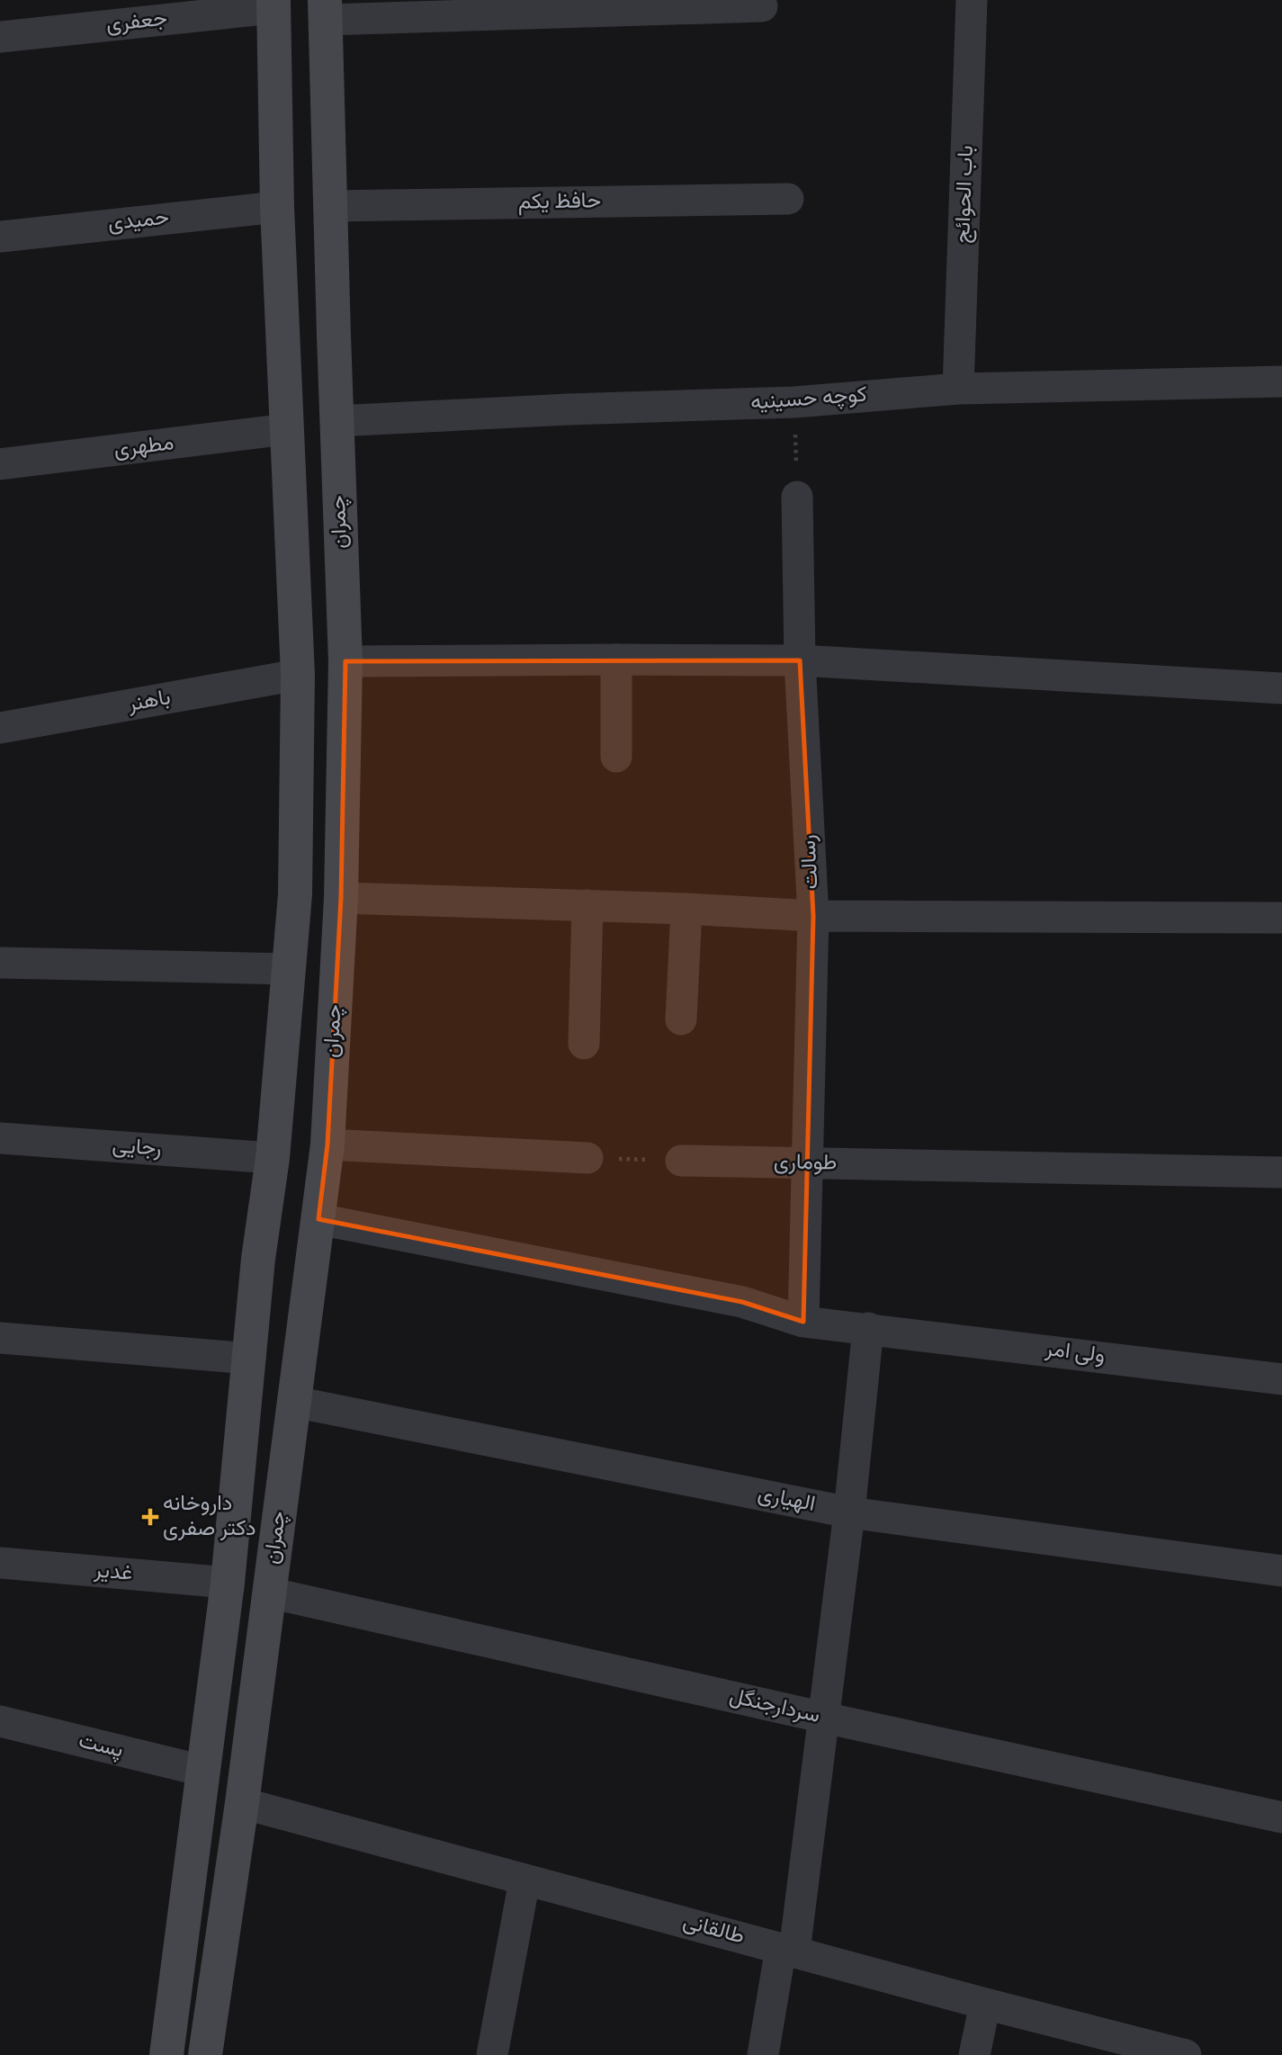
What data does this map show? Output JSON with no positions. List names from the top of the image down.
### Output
{
  "streets": {
    "main road": ["چمران"],
    "street": [
      "جعفری",
      "باب الحوائج",
      "حافظ یکم",
      "حمیدی",
      "کوچه حسینیه",
      "مطهری",
      "باهنر",
      "رسالت",
      "رجایی",
      "طوماری",
      "ولی امر",
      "الهیاری",
      "غدیر",
      "سردارجنگل",
      "پست",
      "طالقانی"
    ]
  },
  "crossings": [
    ["جعفری", "چمران"],
    ["باب الحوائج", "کوچه حسینیه"],
    ["حافظ یکم", "چمران"],
    ["حمیدی", "چمران"],
    ["کوچه حسینیه", "چمران"],
    ["مطهری", "چمران"],
    ["چمران", "باهنر"],
    ["چمران", "رجایی"],
    ["چمران", "ولی امر"],
    ["چمران", "الهیاری"],
    ["چمران", "غدیر"],
    ["چمران", "سردارجنگل"],
    ["چمران", "پست"],
    ["چمران", "طالقانی"],
    ["رسالت", "طوماری"],
    ["رسالت", "ولی امر"]
  ],
  "places": {
    "health": ["داروخانه دکتر صفری"]
  }
}
